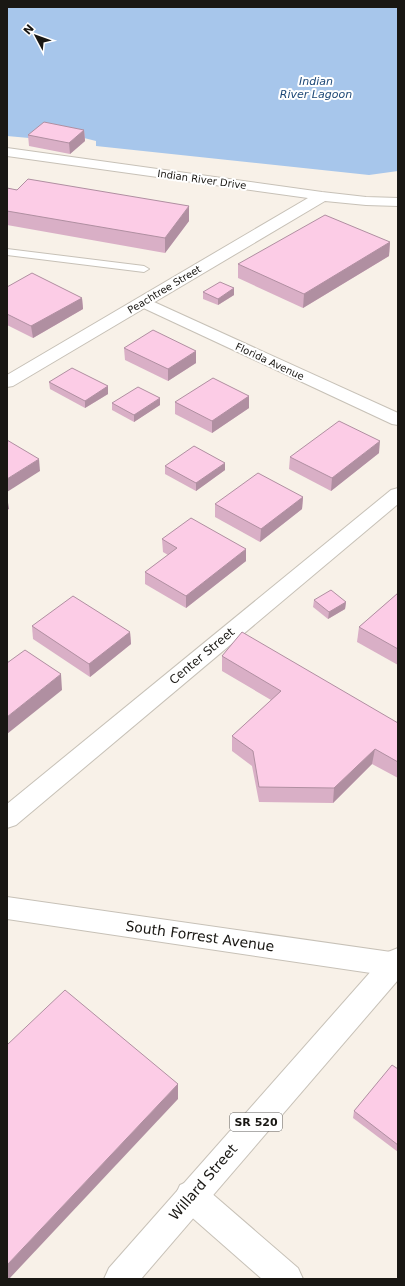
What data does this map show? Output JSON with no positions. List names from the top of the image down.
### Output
{
  "streets": {
    "street": [
      "Indian River Drive",
      "Peachtree Street",
      "Florida Avenue",
      "Center Street",
      "South Forrest Avenue",
      "SR 520",
      "Willard Street"
    ]
  },
  "crossings": [
    ["Indian River Drive", "Peachtree Street"],
    ["Peachtree Street", "Florida Avenue"],
    ["South Forrest Avenue", "Willard Street"]
  ],
  "water": ["Indian River Lagoon"],
  "north": "top left"
}
